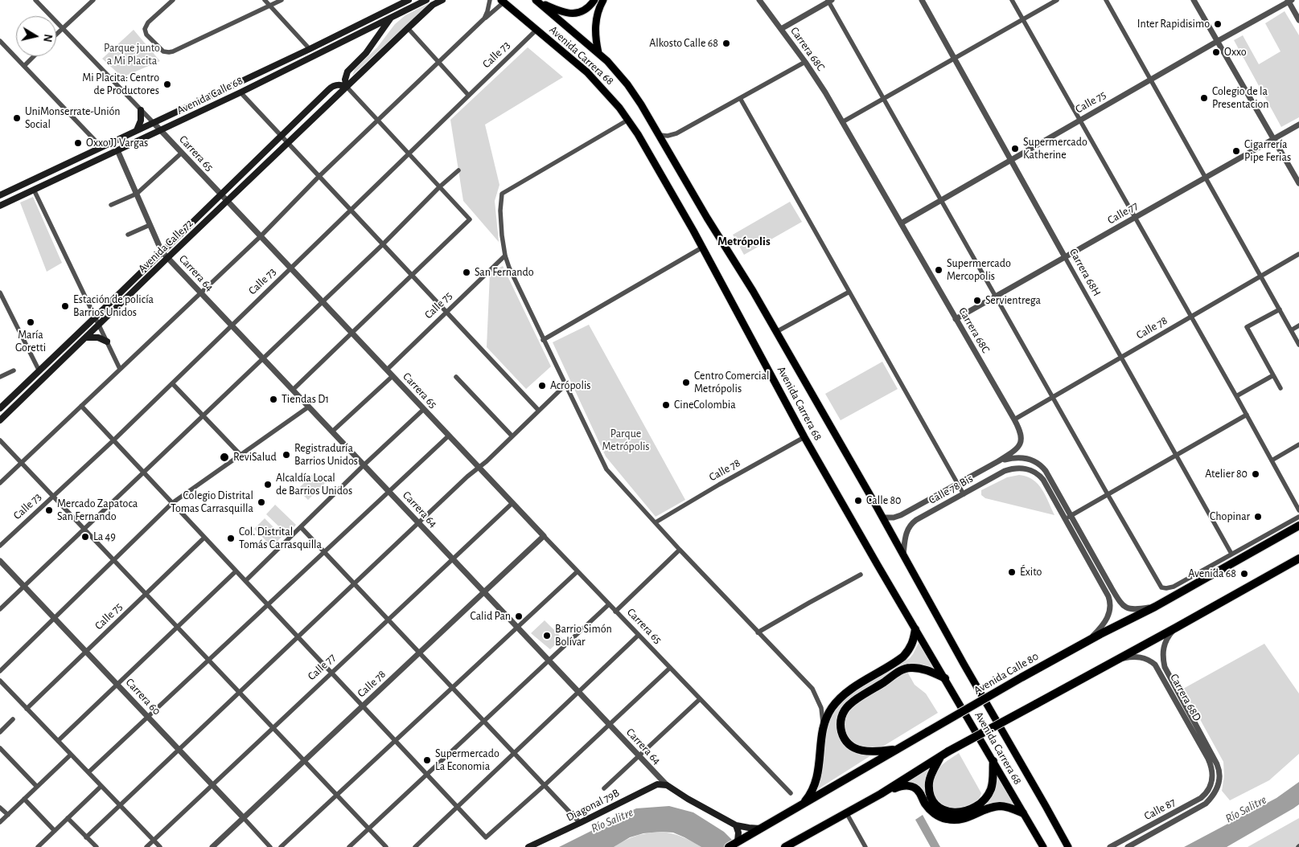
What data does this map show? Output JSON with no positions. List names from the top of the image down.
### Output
{
  "streets": {
    "highway": ["Avenida Calle 80"],
    "main road": [
      "Avenida Carrera 68",
      "Avenida Calle 68",
      "Avenida Calle 72",
      "Carrera 64",
      "Diagonal 79B"
    ],
    "street": [
      "Carrera 68C",
      "Calle 73",
      "Calle 75",
      "Carrera 65",
      "Calle 77",
      "Carrera 68H",
      "Calle 78",
      "Calle 78 Bis",
      "Carrera 60",
      "Carrera 68D",
      "Calle 87"
    ]
  },
  "crossings": [
    ["Carrera 68C", "Calle 75"],
    ["Carrera 68C", "Calle 77"],
    ["Carrera 68C", "Calle 78"],
    ["Carrera 68C", "Calle 78 Bis"],
    ["Calle 73", "Avenida Carrera 68"],
    ["Calle 73", "Carrera 65"],
    ["Calle 73", "Carrera 64"],
    ["Avenida Carrera 68", "Calle 78"],
    ["Avenida Carrera 68", "Calle 78 Bis"],
    ["Avenida Calle 68", "Carrera 65"],
    ["Avenida Calle 68", "Carrera 64"],
    ["Calle 75", "Carrera 65"],
    ["Calle 75", "Carrera 68H"],
    ["Calle 75", "Carrera 60"],
    ["Carrera 65", "Calle 77"],
    ["Carrera 65", "Avenida Calle 72"],
    ["Carrera 65", "Calle 78"],
    ["Calle 77", "Carrera 68H"],
    ["Calle 77", "Carrera 64"],
    ["Calle 77", "Carrera 60"],
    ["Avenida Calle 72", "Carrera 64"],
    ["Carrera 68H", "Calle 78"],
    ["Carrera 64", "Calle 78"],
    ["Carrera 64", "Avenida Calle 80"],
    ["Carrera 64", "Diagonal 79B"],
    ["Calle 78", "Carrera 60"],
    ["Carrera 68D", "Calle 87"]
  ],
  "districts": ["Metrópolis"],
  "water": ["Río Salitre"],
  "parks": ["Parque junto a Mi Placita", "Parque Metrópolis"],
  "places": [
    "Inter Rapidisimo",
    "Alkosto Calle 68",
    "Oxxo",
    "Mi Placita: Centro de Productores",
    "Colegio de la Presentacion",
    "UniMonserrate-Unión Social",
    "Oxxo JJ Vargas",
    "Supermercado Katherine",
    "Cigarrería Pipe Ferias",
    "Supermercado Mercopolis",
    "San Fernando",
    "Servientrega",
    "Estación de policía Barrios Unidos",
    "María Goretti",
    "Centro Comercial Metrópolis",
    "Acrópolis",
    "Tiendas D1",
    "CineColombia",
    "Registraduría Barrios Unidos",
    "ReviSalud",
    "Atelier 80",
    "Alcaldía Local de Barrios Unidos",
    "Calle 80",
    "Colegio Distrital Tomas Carrasquilla",
    "Mercado Zapatoca San Fernando",
    "Chopinar",
    "La 49",
    "Col. Distrital Tomás Carrasquilla",
    "Éxito",
    "Avenida 68",
    "Calid Pan",
    "Barrio Simón Bolívar",
    "Supermercado La Economia"
  ],
  "north": "right"
}
